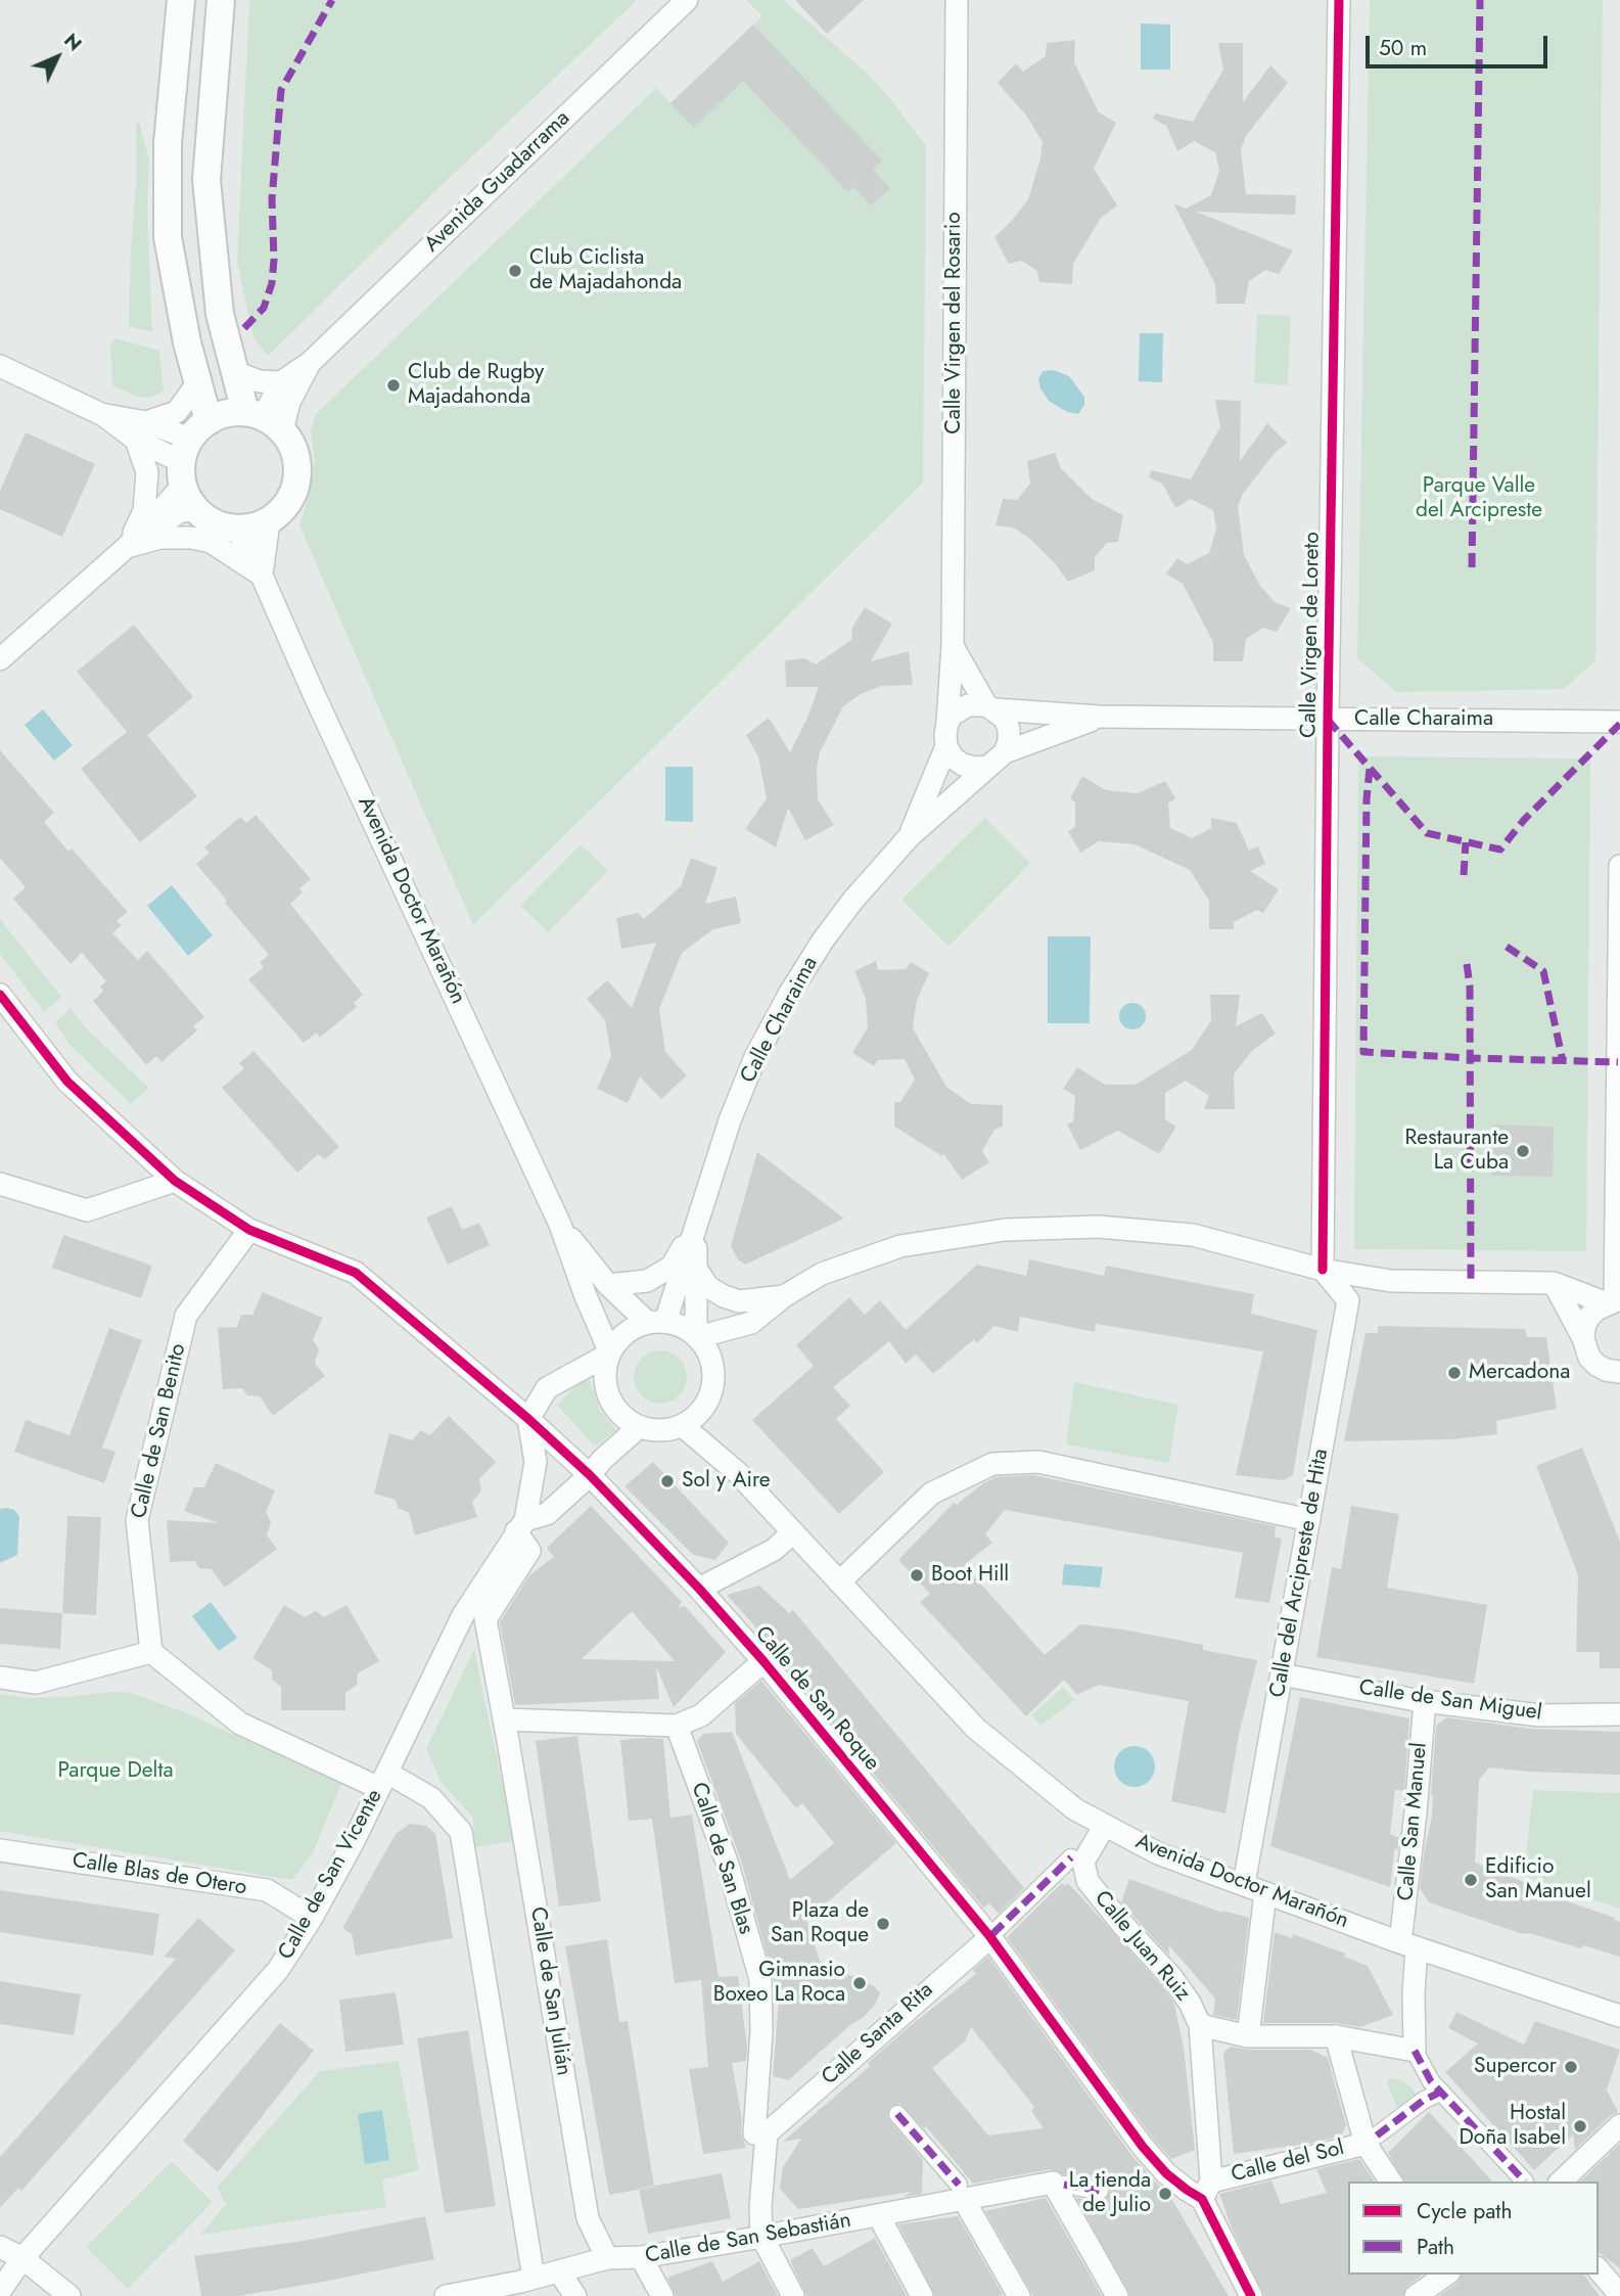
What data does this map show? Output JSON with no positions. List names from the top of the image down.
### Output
{
  "streets": {
    "street": [
      "Avenida Guadarrama",
      "Calle Virgen del Rosario",
      "Calle Virgen de Loreto",
      "Calle Charaima",
      "Avenida Doctor Marañón",
      "Calle de San Benito",
      "Calle del Arcipreste de Hita",
      "Calle de San Roque",
      "Calle de San Miguel",
      "Calle San Manuel",
      "Calle de San Blas",
      "Calle Blas de Otero",
      "Calle de San Vicente",
      "Calle Juan Ruiz",
      "Calle de San Julián",
      "Calle Santa Rita",
      "Calle del Sol",
      "Calle de San Sebastián"
    ]
  },
  "crossings": [
    ["Avenida Guadarrama", "Avenida Doctor Marañón"],
    ["Calle Virgen del Rosario", "Calle Charaima"],
    ["Calle Virgen de Loreto", "Calle Charaima"],
    ["Calle Virgen de Loreto", "Calle del Arcipreste de Hita"],
    ["Calle Charaima", "Avenida Doctor Marañón"],
    ["Avenida Doctor Marañón", "Calle del Arcipreste de Hita"],
    ["Avenida Doctor Marañón", "Calle San Manuel"],
    ["Avenida Doctor Marañón", "Calle Juan Ruiz"],
    ["Calle de San Benito", "Calle de San Roque"],
    ["Calle del Arcipreste de Hita", "Calle de San Miguel"],
    ["Calle de San Roque", "Calle de San Vicente"],
    ["Calle de San Roque", "Calle Juan Ruiz"],
    ["Calle de San Roque", "Calle Santa Rita"],
    ["Calle de San Roque", "Calle del Sol"],
    ["Calle de San Miguel", "Calle San Manuel"],
    ["Calle de San Blas", "Calle Santa Rita"],
    ["Calle de San Blas", "Calle de San Sebastián"],
    ["Calle Blas de Otero", "Calle de San Vicente"],
    ["Calle de San Vicente", "Calle de San Julián"],
    ["Calle Juan Ruiz", "Calle del Sol"],
    ["Calle de San Julián", "Calle de San Sebastián"]
  ],
  "parks": ["Parque Valle del Arcipreste", "Parque Delta"],
  "places": [
    "Club Ciclista de Majadahonda",
    "Club de Rugby Majadahonda",
    "Restaurante La Cuba",
    "Mercadona",
    "Sol y Aire",
    "Boot Hill",
    "Edificio San Manuel",
    "Plaza de San Roque",
    "Gimnasio Boxeo La Roca",
    "Supercor",
    "Hostal Doña Isabel",
    "La tienda de Julio"
  ],
  "legend": ["Cycle path", "Path"],
  "scale_bar": "50 m",
  "north": "top right"
}
